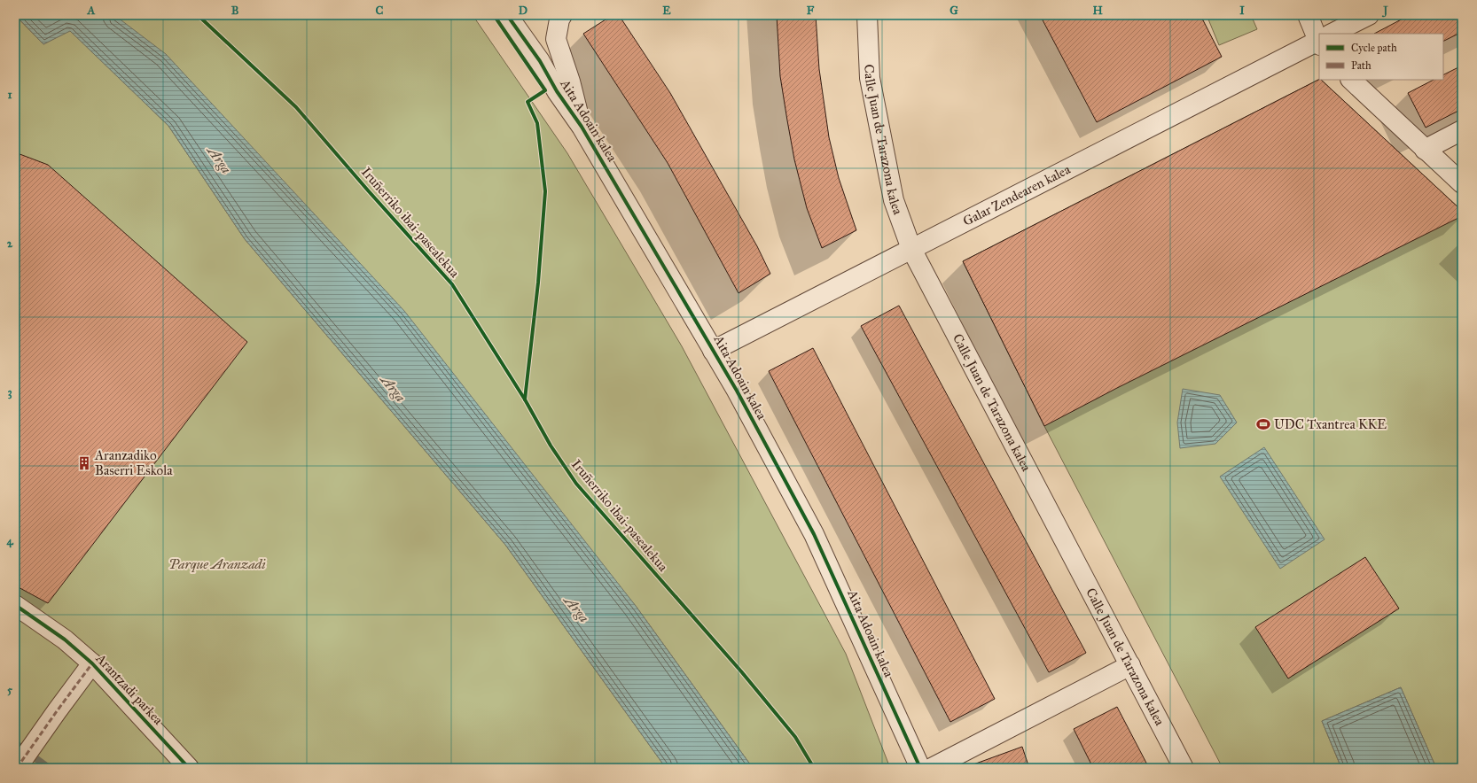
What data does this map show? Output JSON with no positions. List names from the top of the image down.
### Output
{
  "streets": {
    "street": [
      "Aita Adoain kalea",
      "Calle Juan de Tarazona kalea",
      "Galar Zendearen kalea",
      "Arantzadi parkea"
    ],
    "cycle path": ["Iruñerriko ibai-pasealekua"]
  },
  "crossings": [
    ["Aita Adoain kalea", "Galar Zendearen kalea"],
    ["Calle Juan de Tarazona kalea", "Galar Zendearen kalea"]
  ],
  "water": ["Arga"],
  "parks": ["Parque Aranzadi"],
  "places": {
    "sports": ["UDC Txantrea KKE"],
    "building": ["Aranzadiko Baserri Eskola"]
  },
  "legend": ["Cycle path", "Path"],
  "grid": {
    "columns": [
      "A",
      "B",
      "C",
      "D",
      "E",
      "F",
      "G",
      "H",
      "I",
      "J"
    ],
    "rows": [
      "1",
      "2",
      "3",
      "4",
      "5"
    ]
  }
}
